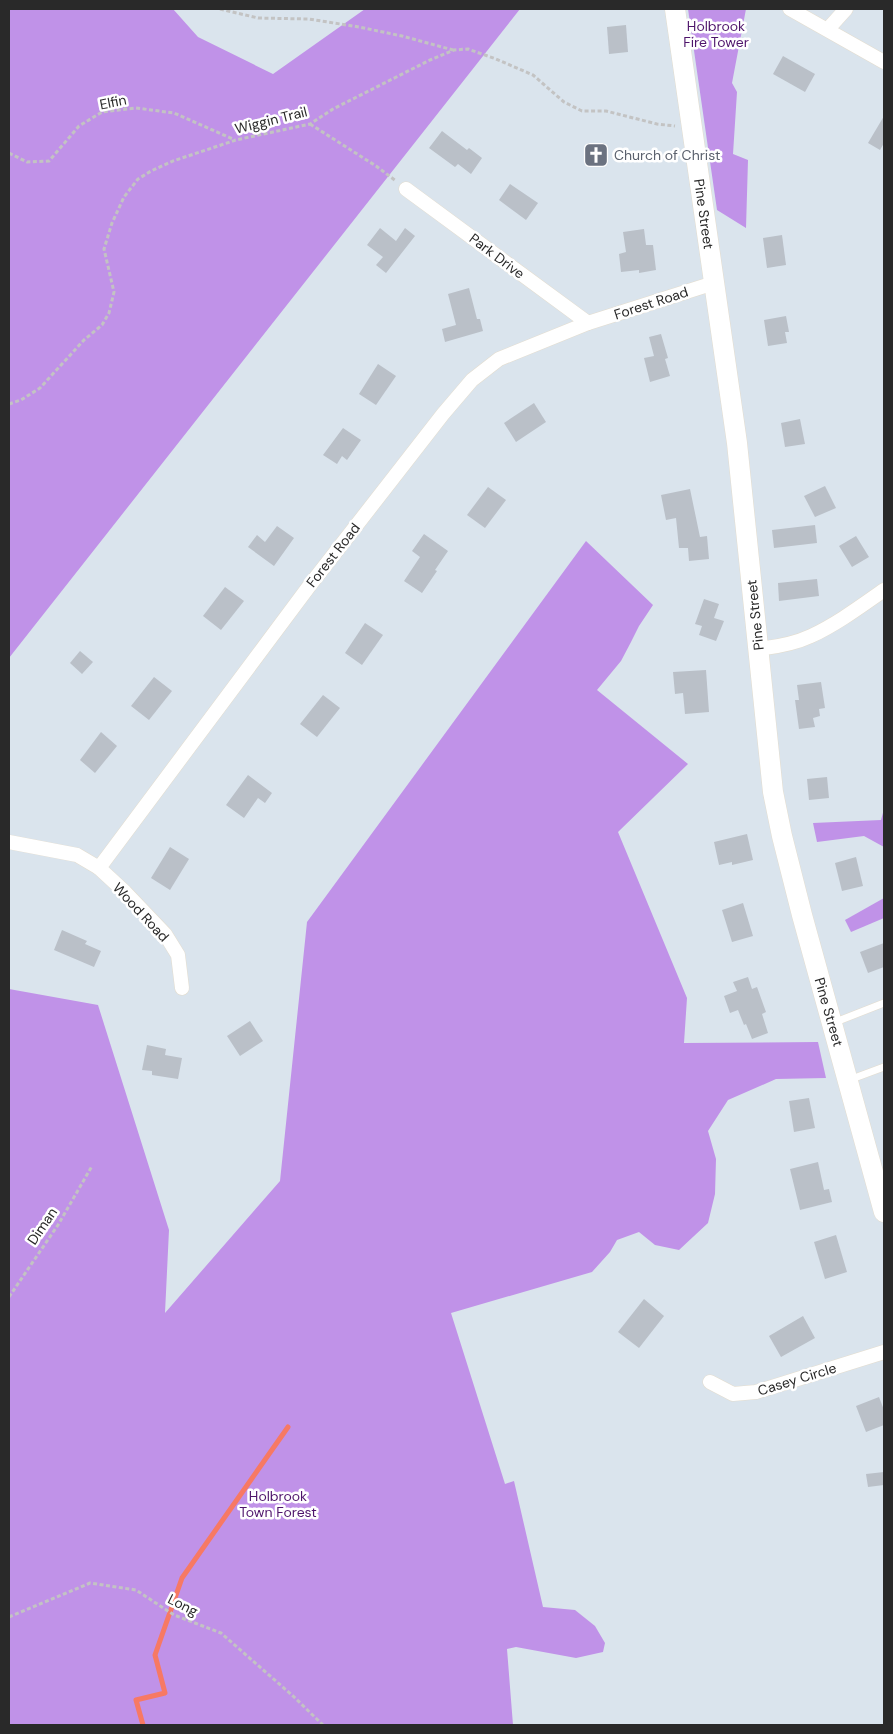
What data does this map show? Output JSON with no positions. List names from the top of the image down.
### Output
{
  "streets": {
    "main road": ["Pine Street"],
    "street": [
      "Park Drive",
      "Forest Road",
      "Wood Road",
      "Casey Circle"
    ],
    "path": [
      "Elfin",
      "Wiggin Trail",
      "Diman",
      "Long"
    ]
  },
  "crossings": [
    ["Elfin", "Wiggin Trail"],
    ["Wiggin Trail", "Pine Street"],
    ["Pine Street", "Forest Road"],
    ["Park Drive", "Forest Road"],
    ["Forest Road", "Wood Road"]
  ],
  "parks": ["Holbrook Fire Tower", "Holbrook Town Forest"],
  "places": {
    "church": ["Church of Christ"]
  }
}
